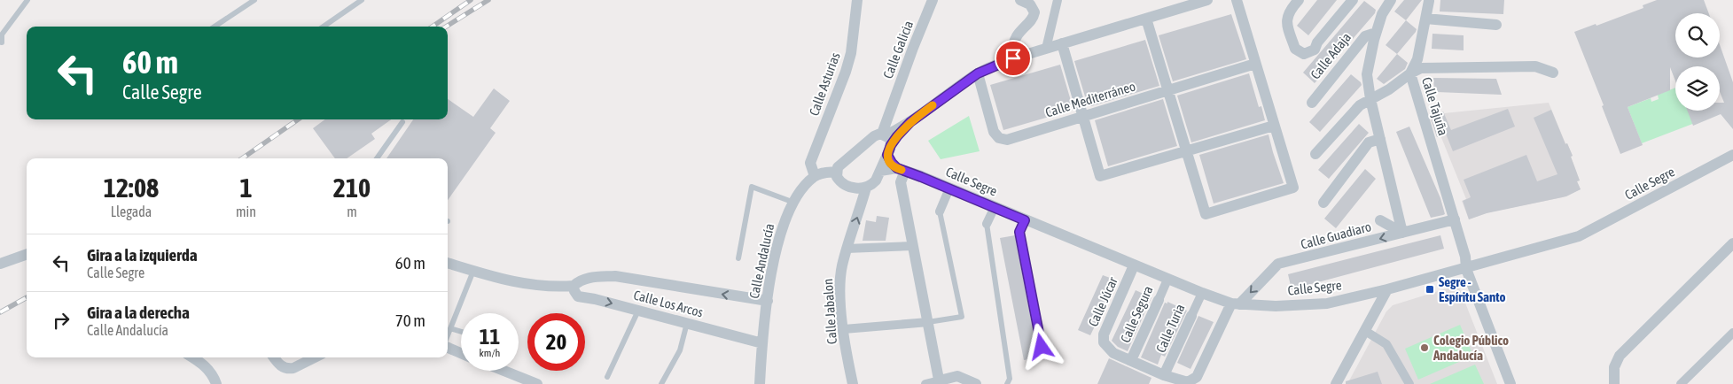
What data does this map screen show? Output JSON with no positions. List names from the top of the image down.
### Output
{
  "streets": {
    "street": [
      "Calle Galicia",
      "Calle Adaja",
      "Calle Asturias",
      "Calle Mediterráneo",
      "Calle Tajuña",
      "Calle Segre",
      "Calle Guadiaro",
      "Calle Andalucía",
      "Calle Júcar",
      "Calle Los Arcos",
      "Calle Jabalon",
      "Calle Segura",
      "Calle Turia"
    ]
  },
  "crossings": [
    ["Calle Asturias", "Calle Andalucía"],
    ["Calle Tajuña", "Calle Segre"],
    ["Calle Tajuña", "Calle Guadiaro"],
    ["Calle Segre", "Calle Guadiaro"],
    ["Calle Segre", "Calle Júcar"],
    ["Calle Segre", "Calle Segura"],
    ["Calle Segre", "Calle Turia"],
    ["Calle Guadiaro", "Calle Júcar"],
    ["Calle Guadiaro", "Calle Segura"],
    ["Calle Guadiaro", "Calle Turia"],
    ["Calle Andalucía", "Calle Los Arcos"],
    ["Calle Júcar", "Calle Segura"]
  ],
  "one_way": ["Calle Guadiaro"],
  "places": {
    "transit": ["Segre - Espíritu Santo"],
    "other": ["Colegio Público Andalucía"]
  },
  "page": {
    "turn": ["60 m", "Calle Segre"],
    "eta": [
      "12:08",
      "Llegada",
      "1",
      "min",
      "210",
      "m"
    ],
    "list": [
      {
        "name": "Gira a la izquierda",
        "note": "Calle Segre",
        "value": "60 m"
      },
      {
        "name": "Gira a la derecha",
        "note": "Calle Andalucía",
        "value": "70 m"
      }
    ],
    "speed": "11 km/h",
    "limit": "20"
  }
}
